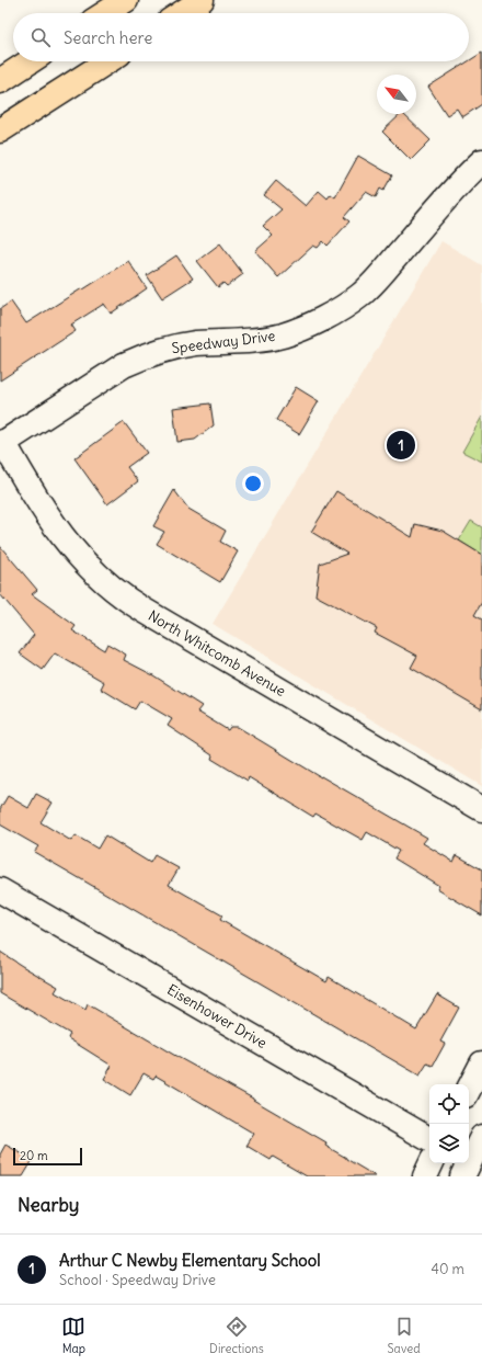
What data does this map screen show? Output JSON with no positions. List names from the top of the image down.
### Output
{
  "streets": {
    "street": ["Speedway Drive", "North Whitcomb Avenue", "Eisenhower Drive"]
  },
  "crossings": [
    ["Speedway Drive", "North Whitcomb Avenue"]
  ],
  "scale_bar": "20 m",
  "north": "top left",
  "page": {
    "search": "Search here",
    "pins": "1",
    "scale": "20 m",
    "heading": "Nearby",
    "list": [
      {
        "mark": "1",
        "name": "Arthur C Newby Elementary School",
        "note": "School · Speedway Drive",
        "value": "40 m"
      }
    ],
    "nav": ["Map", "Directions", "Saved"]
  }
}
